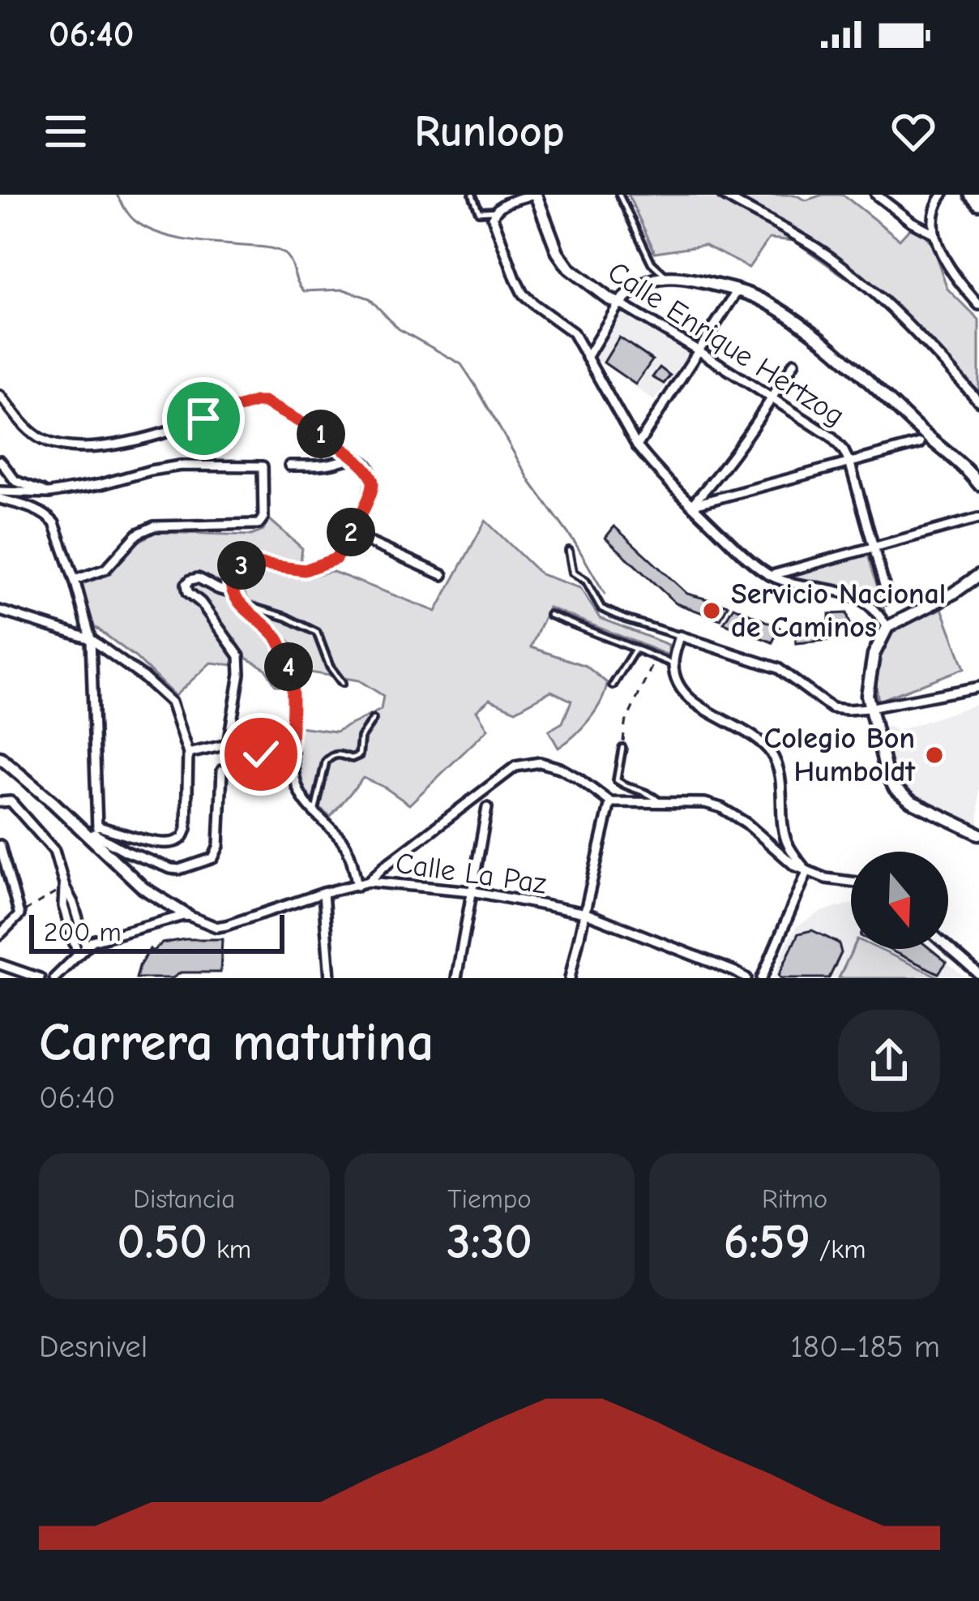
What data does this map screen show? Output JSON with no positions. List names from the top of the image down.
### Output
{
  "streets": {
    "street": ["Calle Enrique Hertzog", "Calle La Paz"]
  },
  "places": ["Servicio Nacional de Caminos", "Colegio Bon Humboldt"],
  "scale_bar": "200 m",
  "north": "bottom",
  "page": {
    "status": "06:40",
    "header": "Runloop",
    "pins": [
      "1",
      "2",
      "3",
      "4"
    ],
    "scale": "200 m",
    "heading": ["Carrera matutina", "06:40"],
    "stats": [
      ["Distancia", "0.50 km"],
      ["Tiempo", "3:30"],
      ["Ritmo", "6:59 /km"]
    ],
    "chart": ["Desnivel", "180–185 m"]
  }
}
